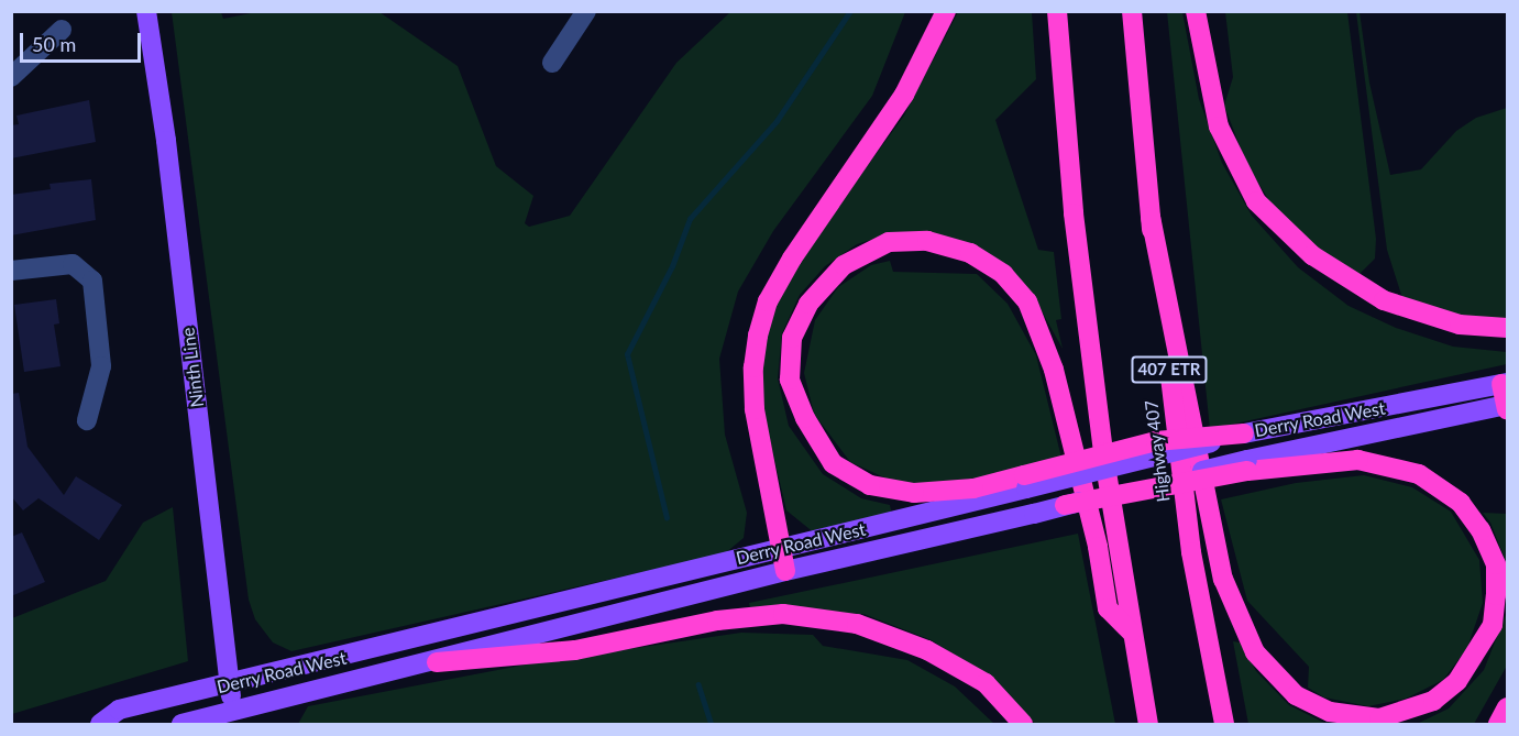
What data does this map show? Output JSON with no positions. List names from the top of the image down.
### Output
{
  "streets": {
    "highway": ["407 ETR", "Highway 407"],
    "main road": ["Ninth Line", "Derry Road West"]
  },
  "crossings": [
    ["Ninth Line", "Derry Road West"]
  ],
  "scale_bar": "50 m"
}
